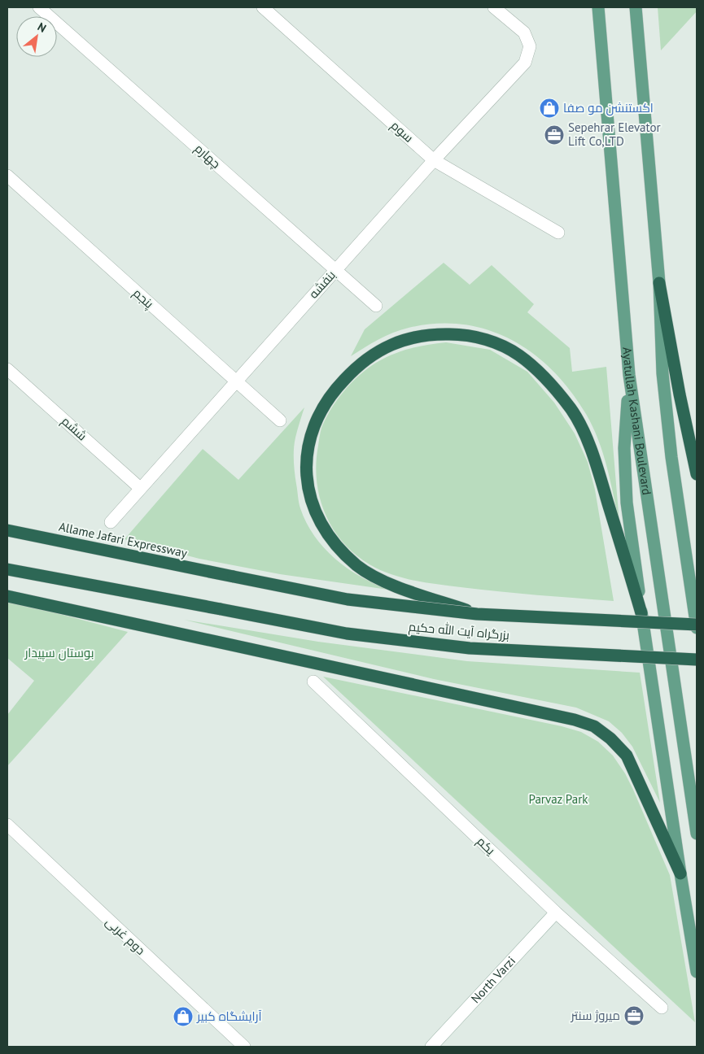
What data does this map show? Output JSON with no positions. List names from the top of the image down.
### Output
{
  "streets": {
    "highway": ["Allame Jafari Expressway", "بزرگراه آیت الله حکیم"],
    "main road": ["Ayatullah Kashani Boulevard"],
    "street": [
      "سوم",
      "چهارم",
      "بنفشه",
      "پنجم",
      "ششم",
      "یکم",
      "دوم غربی",
      "North Varzi"
    ]
  },
  "crossings": [
    ["سوم", "بنفشه"],
    ["چهارم", "بنفشه"],
    ["بنفشه", "پنجم"],
    ["بنفشه", "ششم"],
    ["Allame Jafari Expressway", "بزرگراه آیت الله حکیم"],
    ["یکم", "North Varzi"]
  ],
  "parks": ["بوستان سپیدار", "Parvaz Park"],
  "places": {
    "shop": ["اکستنشن مو صفا", "آرایشگاه کبیر"],
    "office": ["Sepehrar Elevator Lift Co,LTD", "میروژ سنتر"]
  },
  "north": "top right"
}
